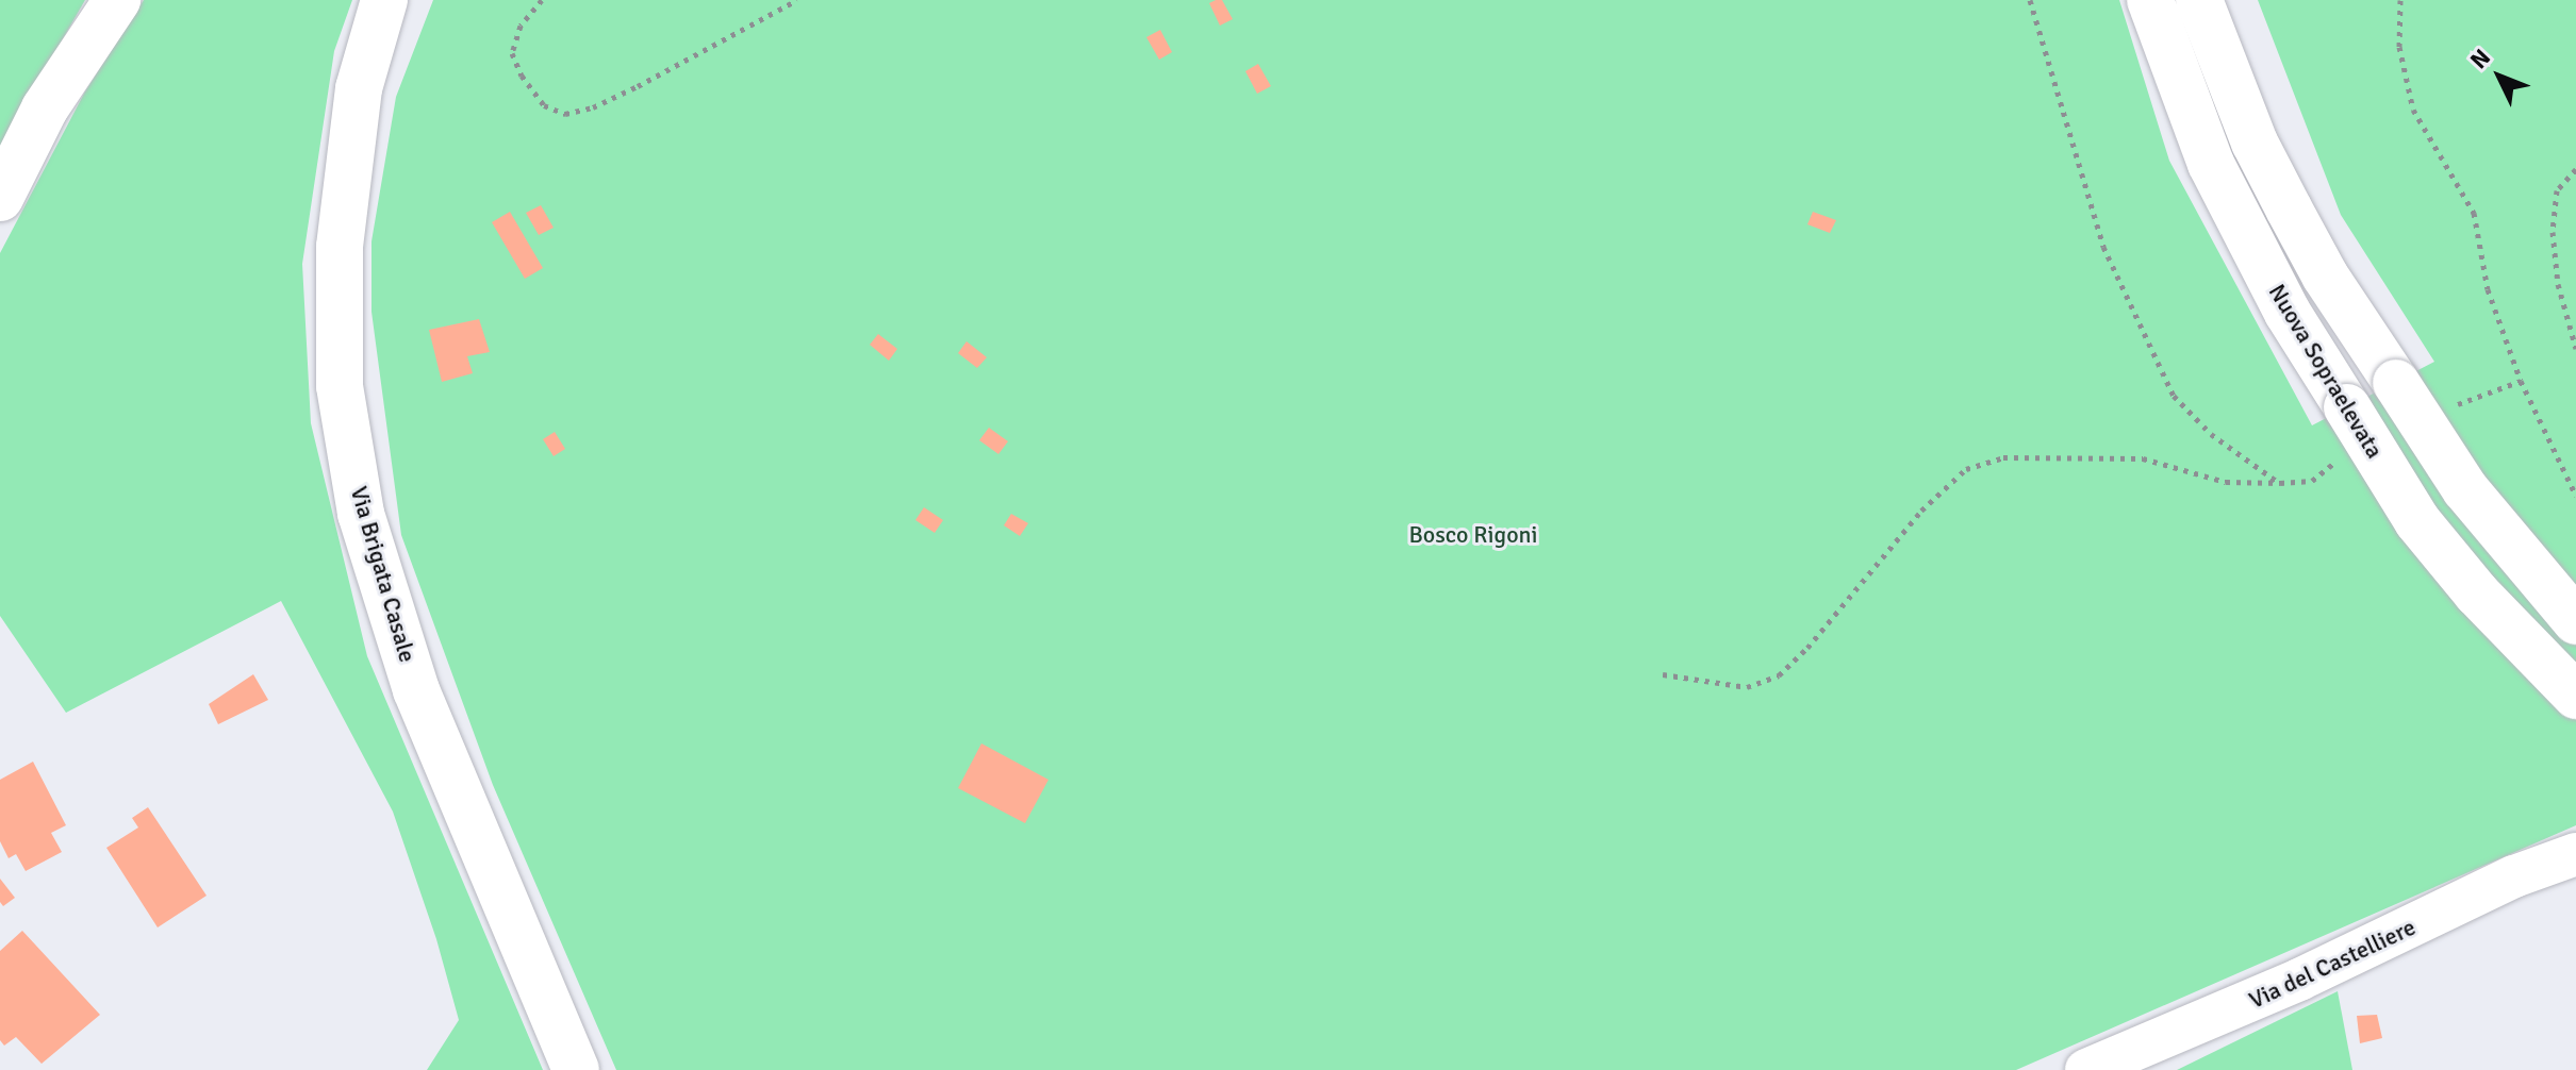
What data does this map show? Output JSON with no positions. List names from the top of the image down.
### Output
{
  "streets": {
    "main road": ["Nuova Sopraelevata", "Via Brigata Casale"],
    "street": ["Via del Castelliere"]
  },
  "parks": ["Bosco Rigoni"],
  "north": "top left"
}
